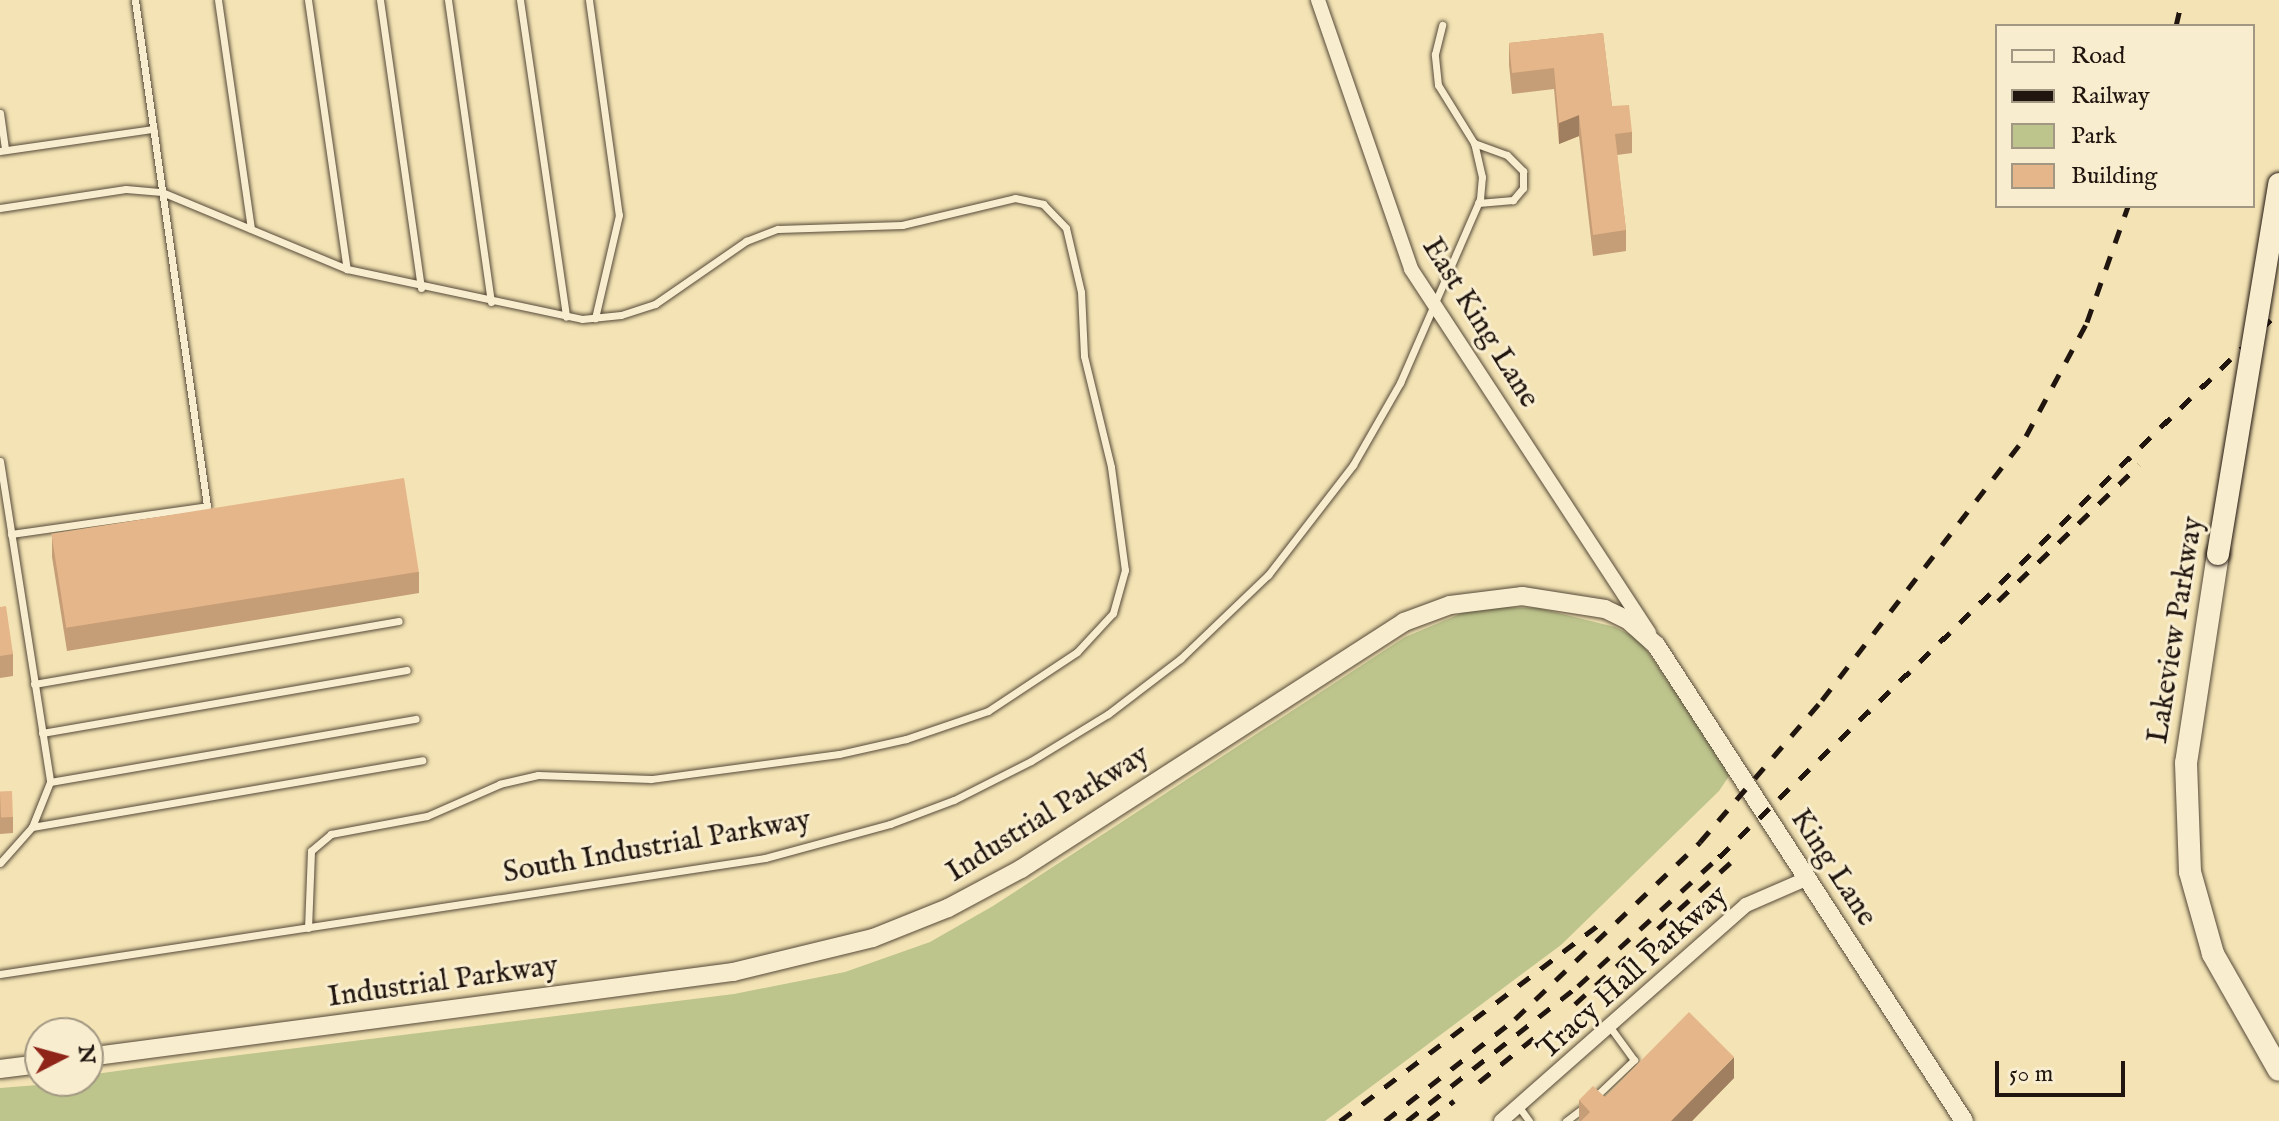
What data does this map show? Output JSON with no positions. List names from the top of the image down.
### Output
{
  "streets": {
    "main road": ["Lakeview Parkway"],
    "street": [
      "East King Lane",
      "Industrial Parkway",
      "King Lane",
      "Tracy Hall Parkway"
    ],
    "lane": ["South Industrial Parkway"]
  },
  "crossings": [
    ["East King Lane", "Industrial Parkway"],
    ["East King Lane", "South Industrial Parkway"],
    ["East King Lane", "King Lane"],
    ["Industrial Parkway", "King Lane"],
    ["King Lane", "Tracy Hall Parkway"]
  ],
  "legend": [
    "Road",
    "Railway",
    "Park",
    "Building"
  ],
  "scale_bar": "50 m",
  "north": "right"
}
